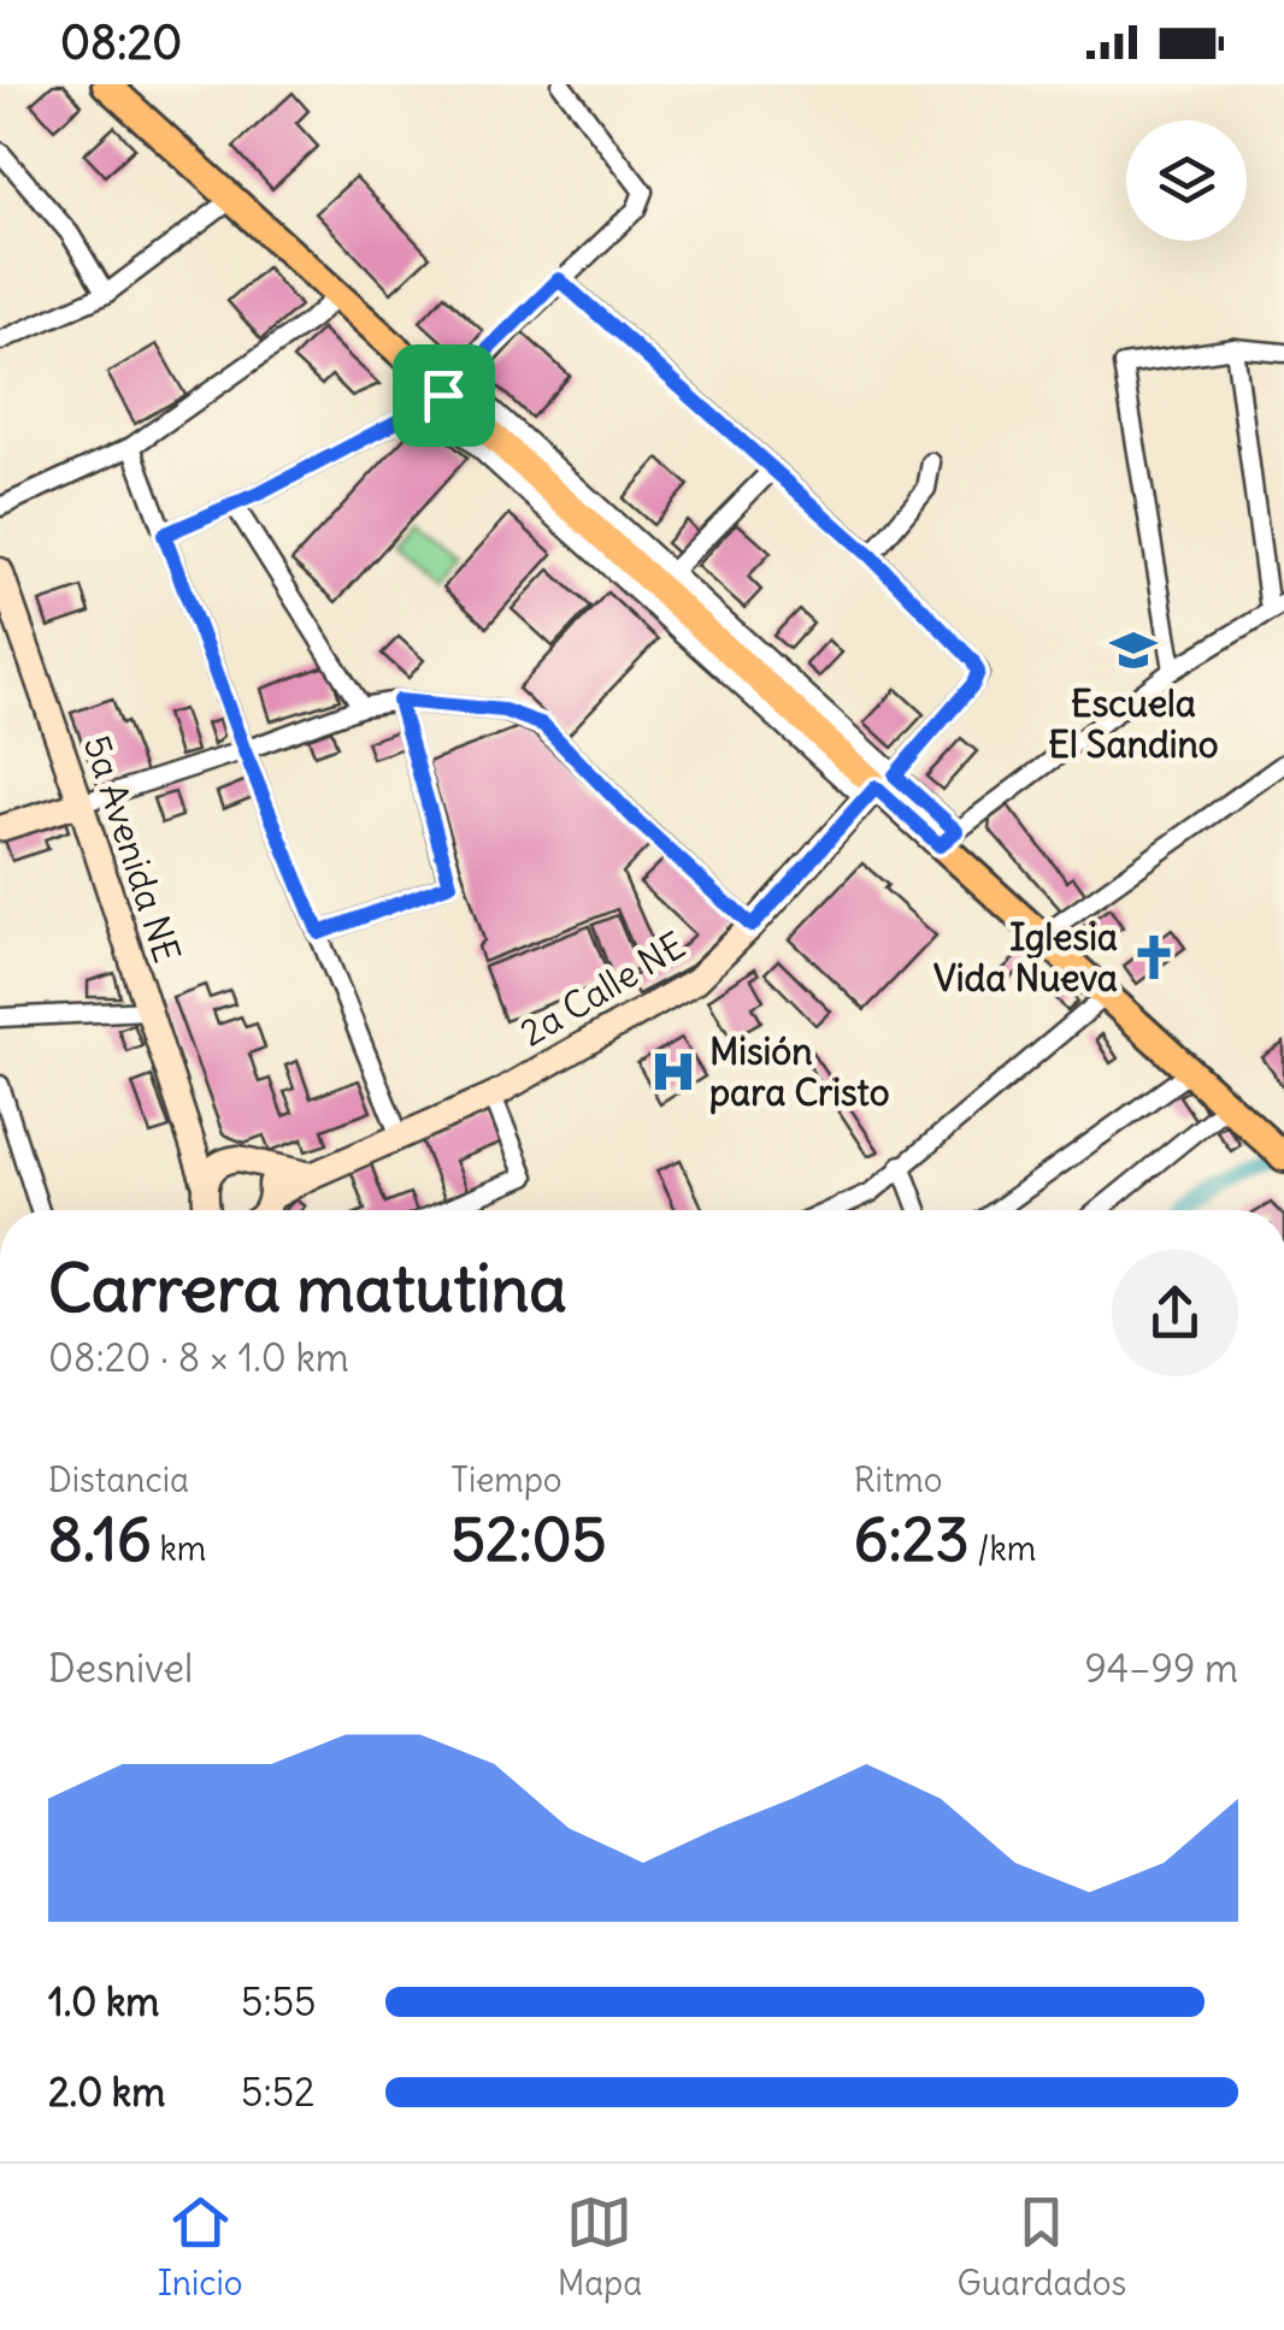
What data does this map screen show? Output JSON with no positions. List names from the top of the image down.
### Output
{
  "streets": {
    "street": ["5a Avenida NE", "2a Calle NE"]
  },
  "places": {
    "school or university": ["Escuela El Sandino"],
    "church": ["Iglesia Vida Nueva"],
    "hospital": ["Misión para Cristo"]
  },
  "page": {
    "status": "08:20",
    "heading": ["Carrera matutina", "08:20 · 8 × 1.0 km"],
    "stats": [
      ["Distancia", "8.16 km"],
      ["Tiempo", "52:05"],
      ["Ritmo", "6:23 /km"]
    ],
    "chart": ["Desnivel", "94–99 m"],
    "list": [
      {
        "name": "1.0 km",
        "note": "5:55"
      },
      {
        "name": "2.0 km",
        "note": "5:52"
      }
    ],
    "tabs": ["Inicio", "Mapa", "Guardados"]
  }
}
